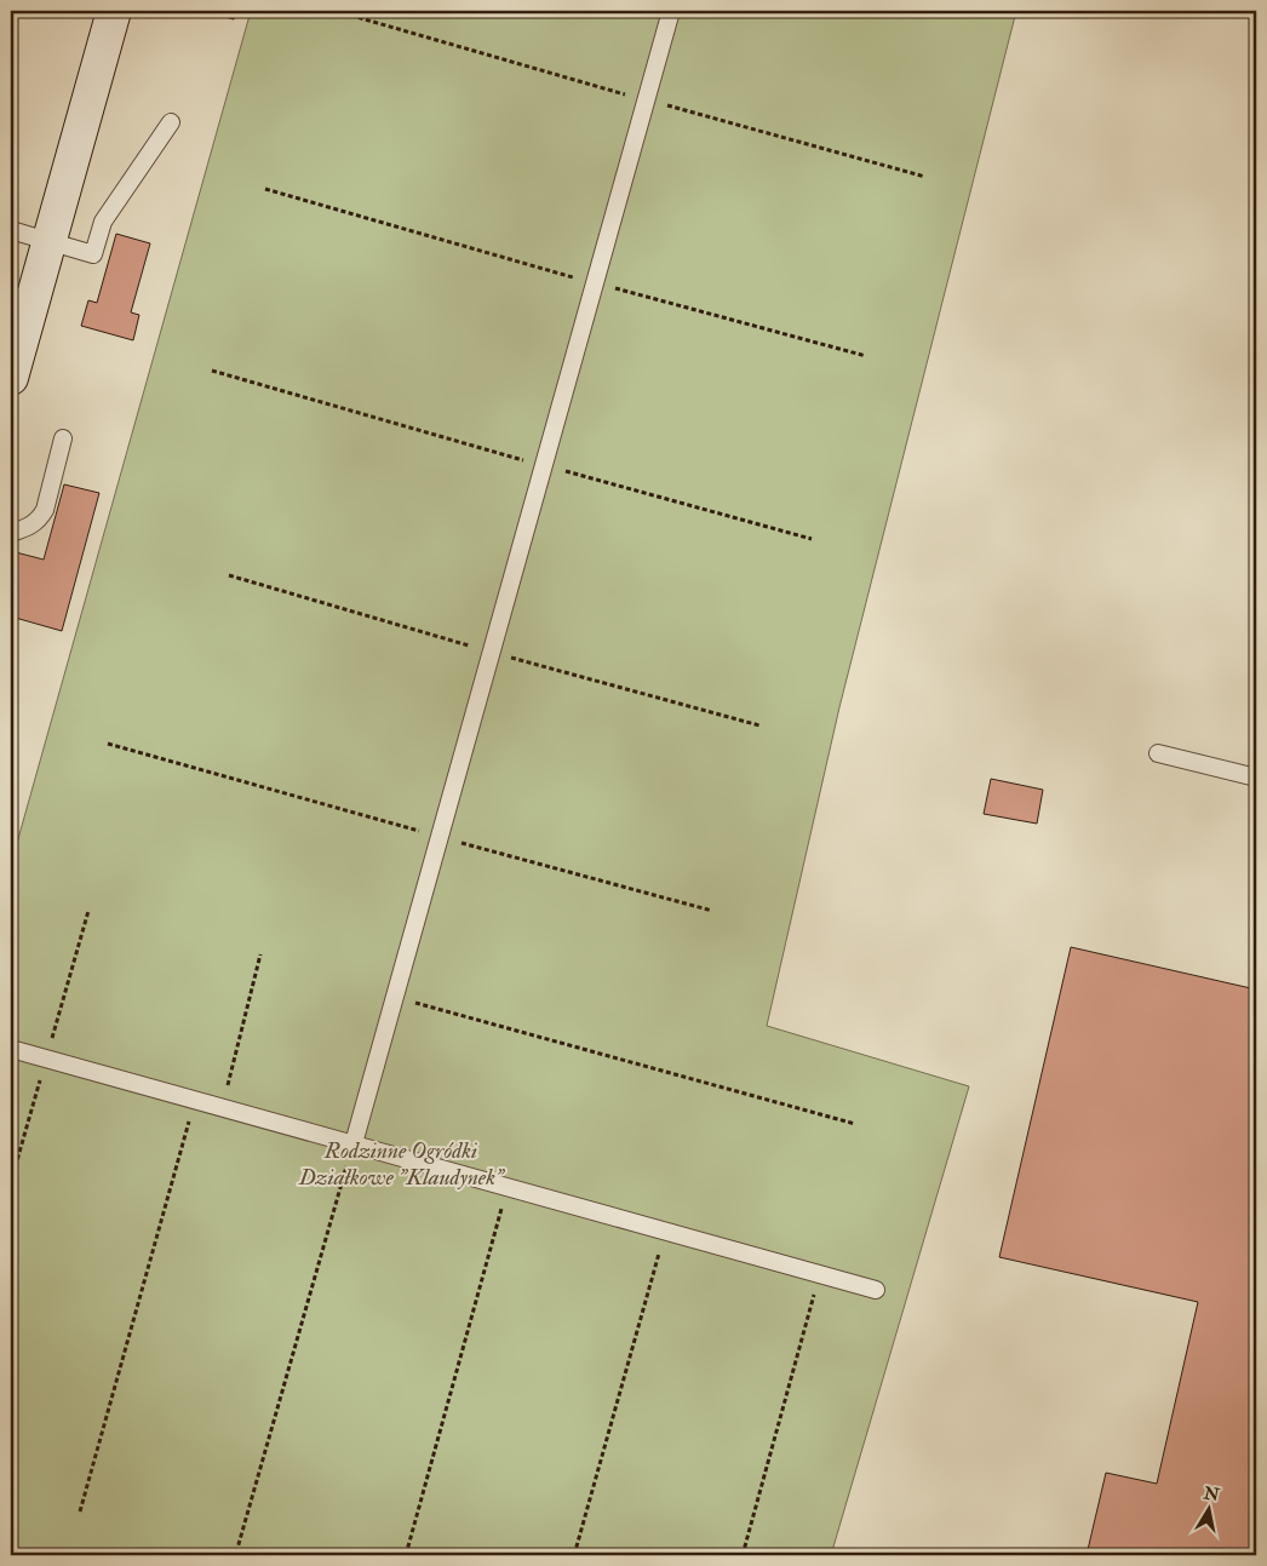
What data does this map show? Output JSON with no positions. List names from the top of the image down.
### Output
{
  "parks": ["Rodzinne Ogródki Działkowe \"Klaudynek\""],
  "north": "top"
}
